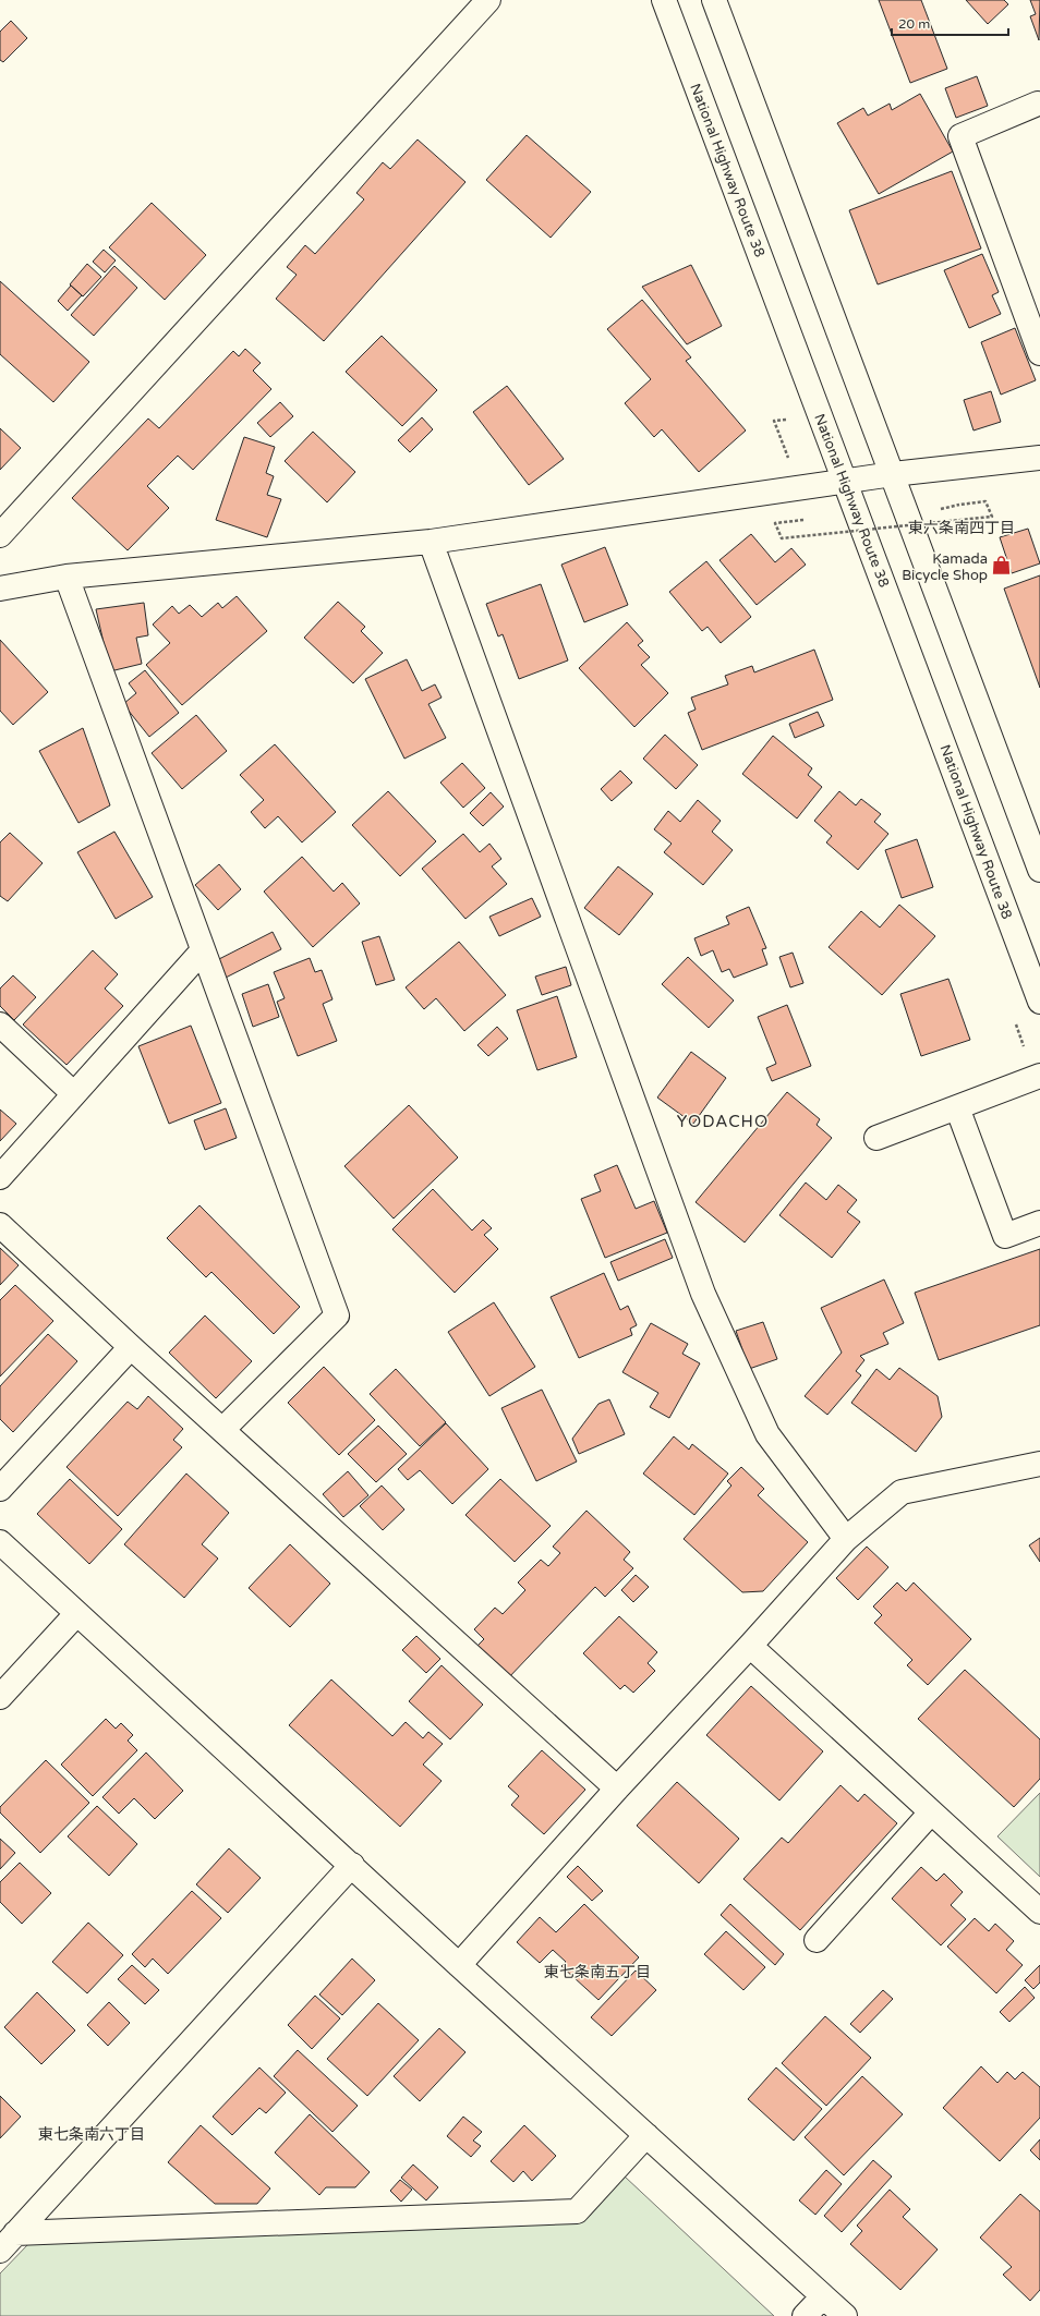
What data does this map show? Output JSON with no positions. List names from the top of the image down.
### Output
{
  "streets": {
    "main road": ["National Highway Route 38"]
  },
  "districts": [
    "東六条南四丁目",
    "YODACHO",
    "東七条南五丁目",
    "東七条南六丁目"
  ],
  "places": {
    "shop": ["Kamada Bicycle Shop"]
  },
  "scale_bar": "20 m"
}
